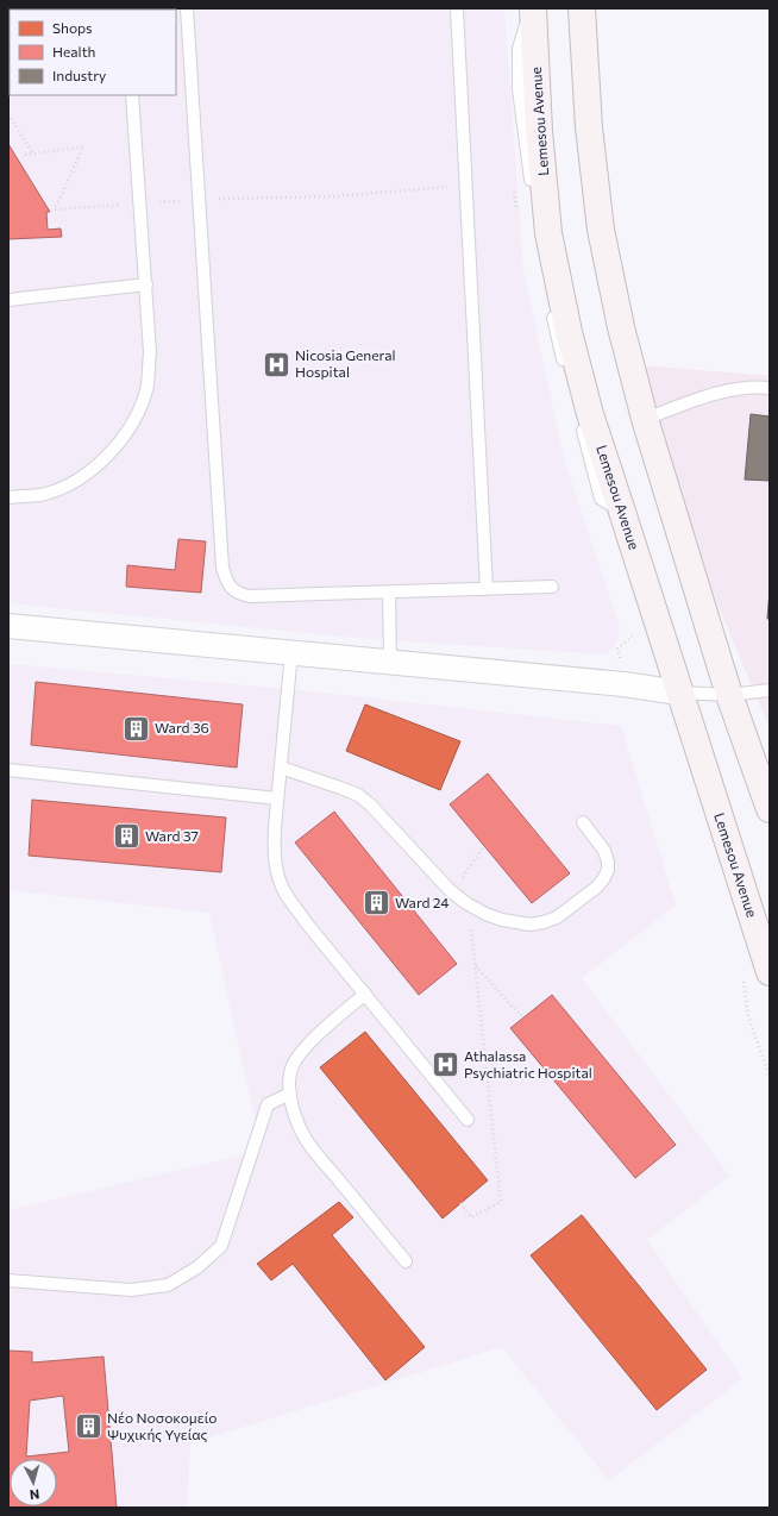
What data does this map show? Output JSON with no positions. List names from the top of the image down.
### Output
{
  "streets": {
    "main road": ["Lemesou Avenue"]
  },
  "places": {
    "hospital": ["Nicosia General Hospital", "Athalassa Psychiatric Hospital"],
    "building": [
      "Ward 36",
      "Ward 37",
      "Ward 24",
      "Νέο Νοσοκομείο Ψυχικής Υγείας"
    ]
  },
  "legend": ["Shops", "Health", "Industry"],
  "north": "bottom"
}
